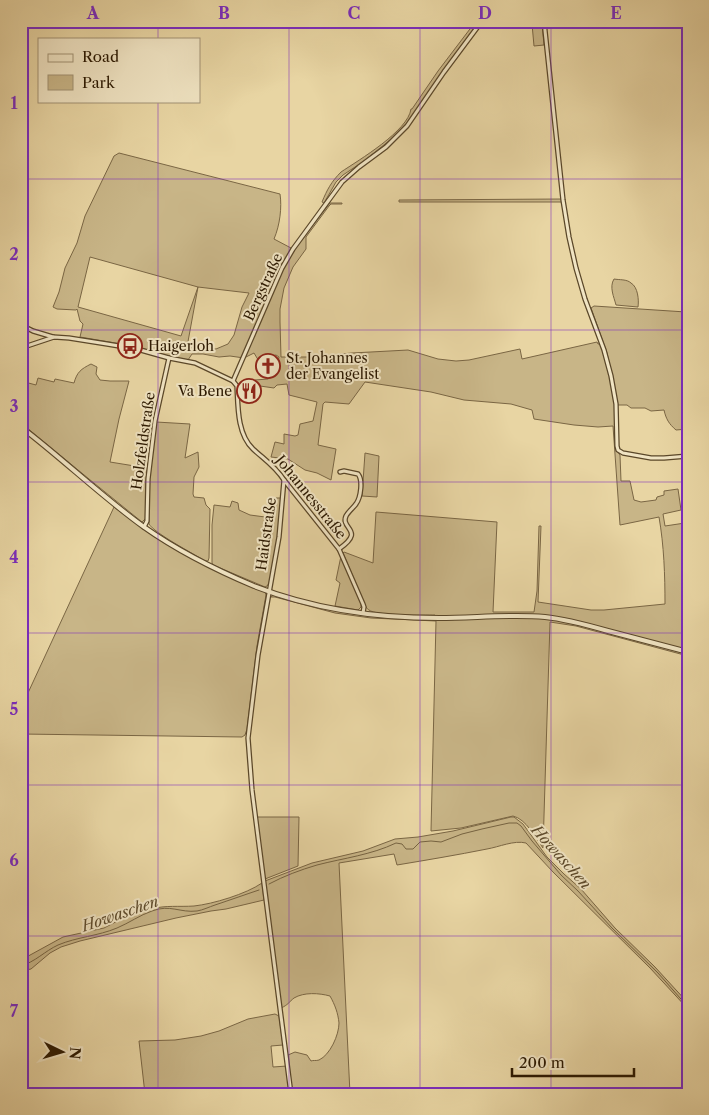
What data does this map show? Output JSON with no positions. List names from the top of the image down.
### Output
{
  "streets": {
    "street": [
      "Bergstraße",
      "Holzfeldstraße",
      "Johannesstraße",
      "Haidstraße"
    ]
  },
  "crossings": [
    ["Bergstraße", "Johannesstraße"],
    ["Johannesstraße", "Haidstraße"]
  ],
  "water": ["Howaschen"],
  "places": {
    "bus stop": ["Haigerloh"],
    "church": ["St. Johannes der Evangelist"],
    "restaurant": ["Va Bene"]
  },
  "legend": ["Road", "Park"],
  "scale_bar": "200 m",
  "north": "right",
  "grid": {
    "columns": [
      "A",
      "B",
      "C",
      "D",
      "E"
    ],
    "rows": [
      "1",
      "2",
      "3",
      "4",
      "5",
      "6",
      "7"
    ]
  }
}
